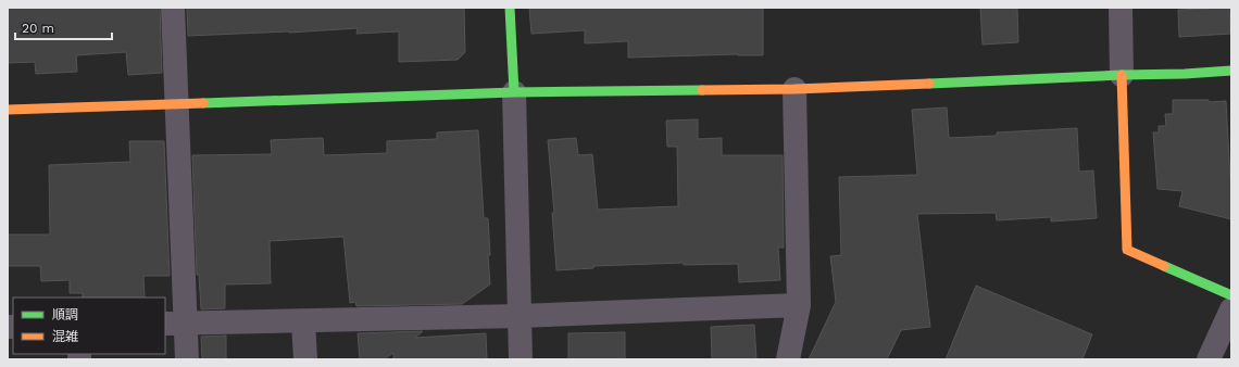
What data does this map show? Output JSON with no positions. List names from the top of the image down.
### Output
{
  "legend": ["順調", "混雑"],
  "scale_bar": "20 m"
}
